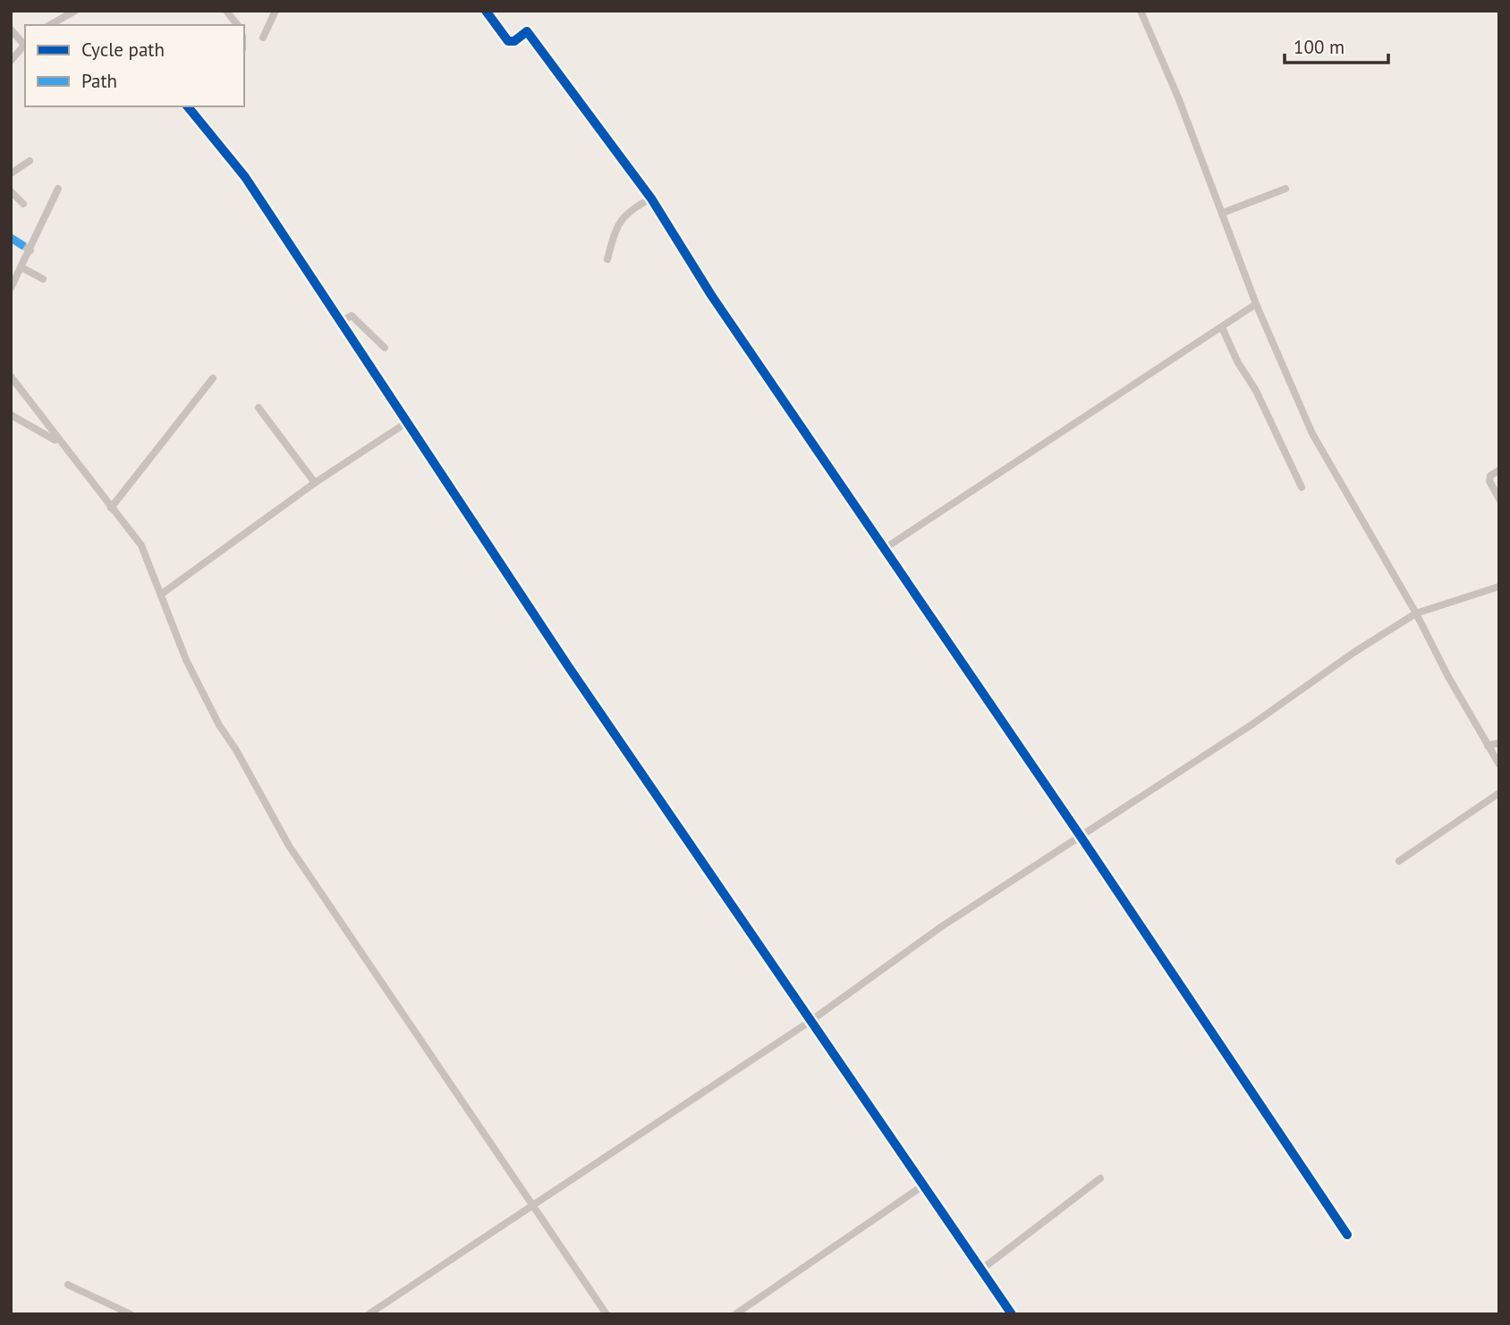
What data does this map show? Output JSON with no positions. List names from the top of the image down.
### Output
{
  "legend": ["Cycle path", "Path"],
  "scale_bar": "100 m"
}
